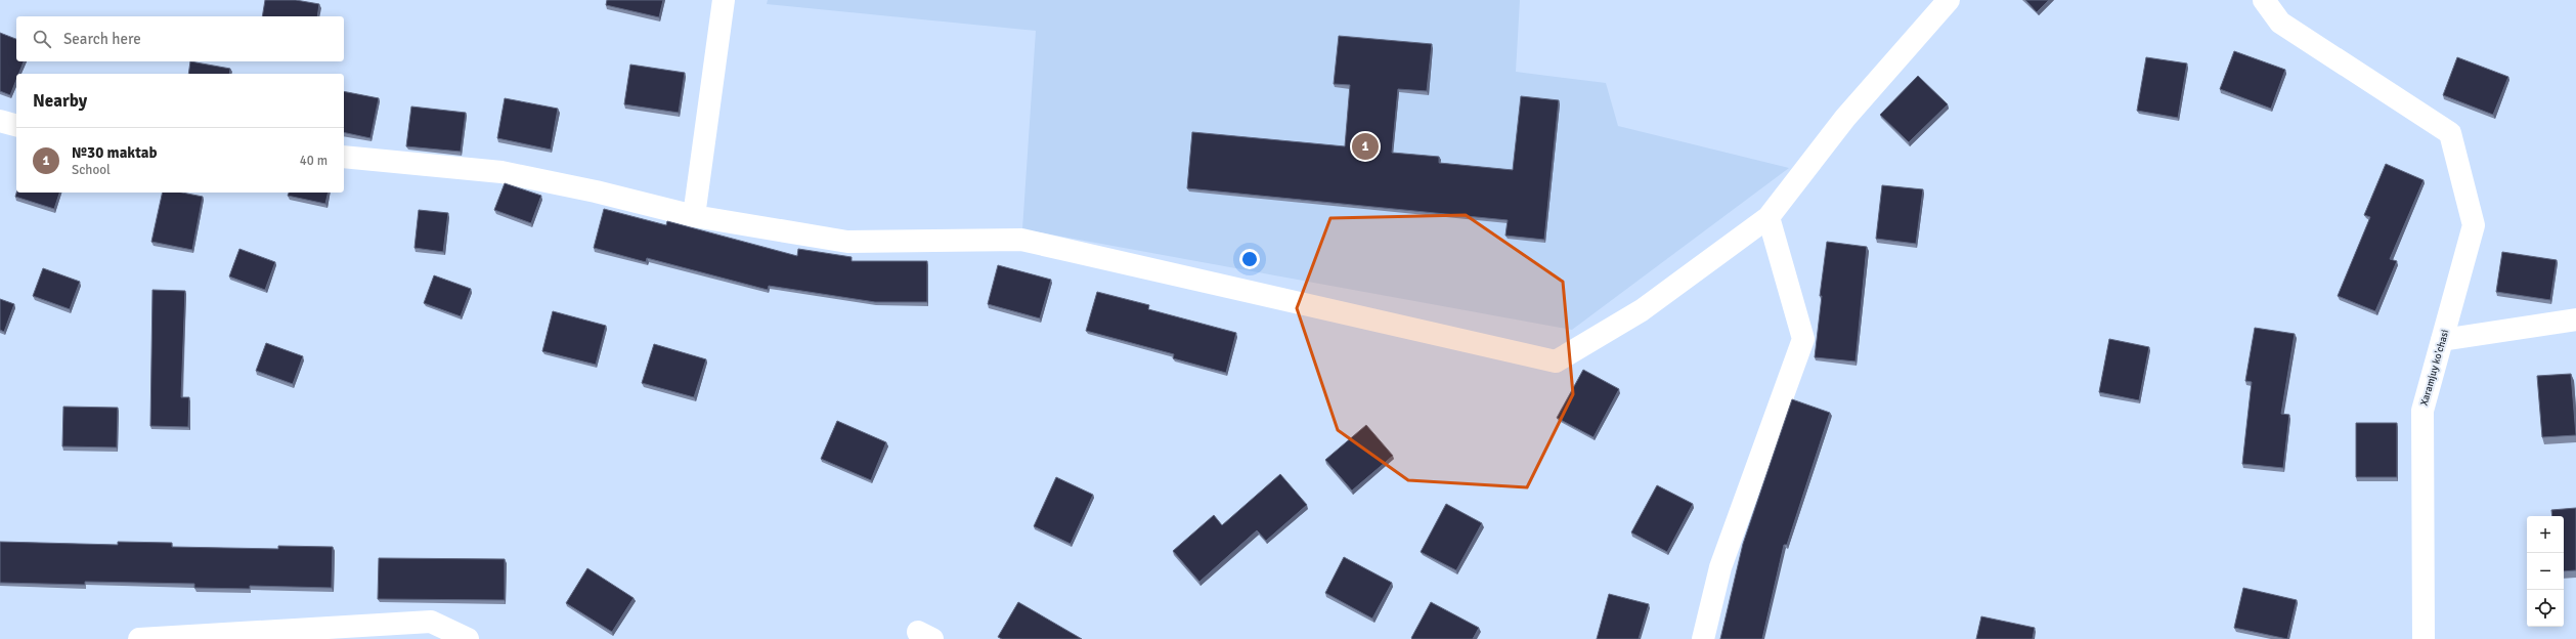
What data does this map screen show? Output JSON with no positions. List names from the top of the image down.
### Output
{
  "streets": {
    "street": ["Xaramjuy ko'chasi"]
  },
  "page": {
    "search": "Search here",
    "heading": "Nearby",
    "list": [
      {
        "mark": "1",
        "name": "№30 maktab",
        "note": "School",
        "value": "40 m"
      }
    ],
    "pins": "1",
    "map_buttons": ["+", "−"]
  }
}
